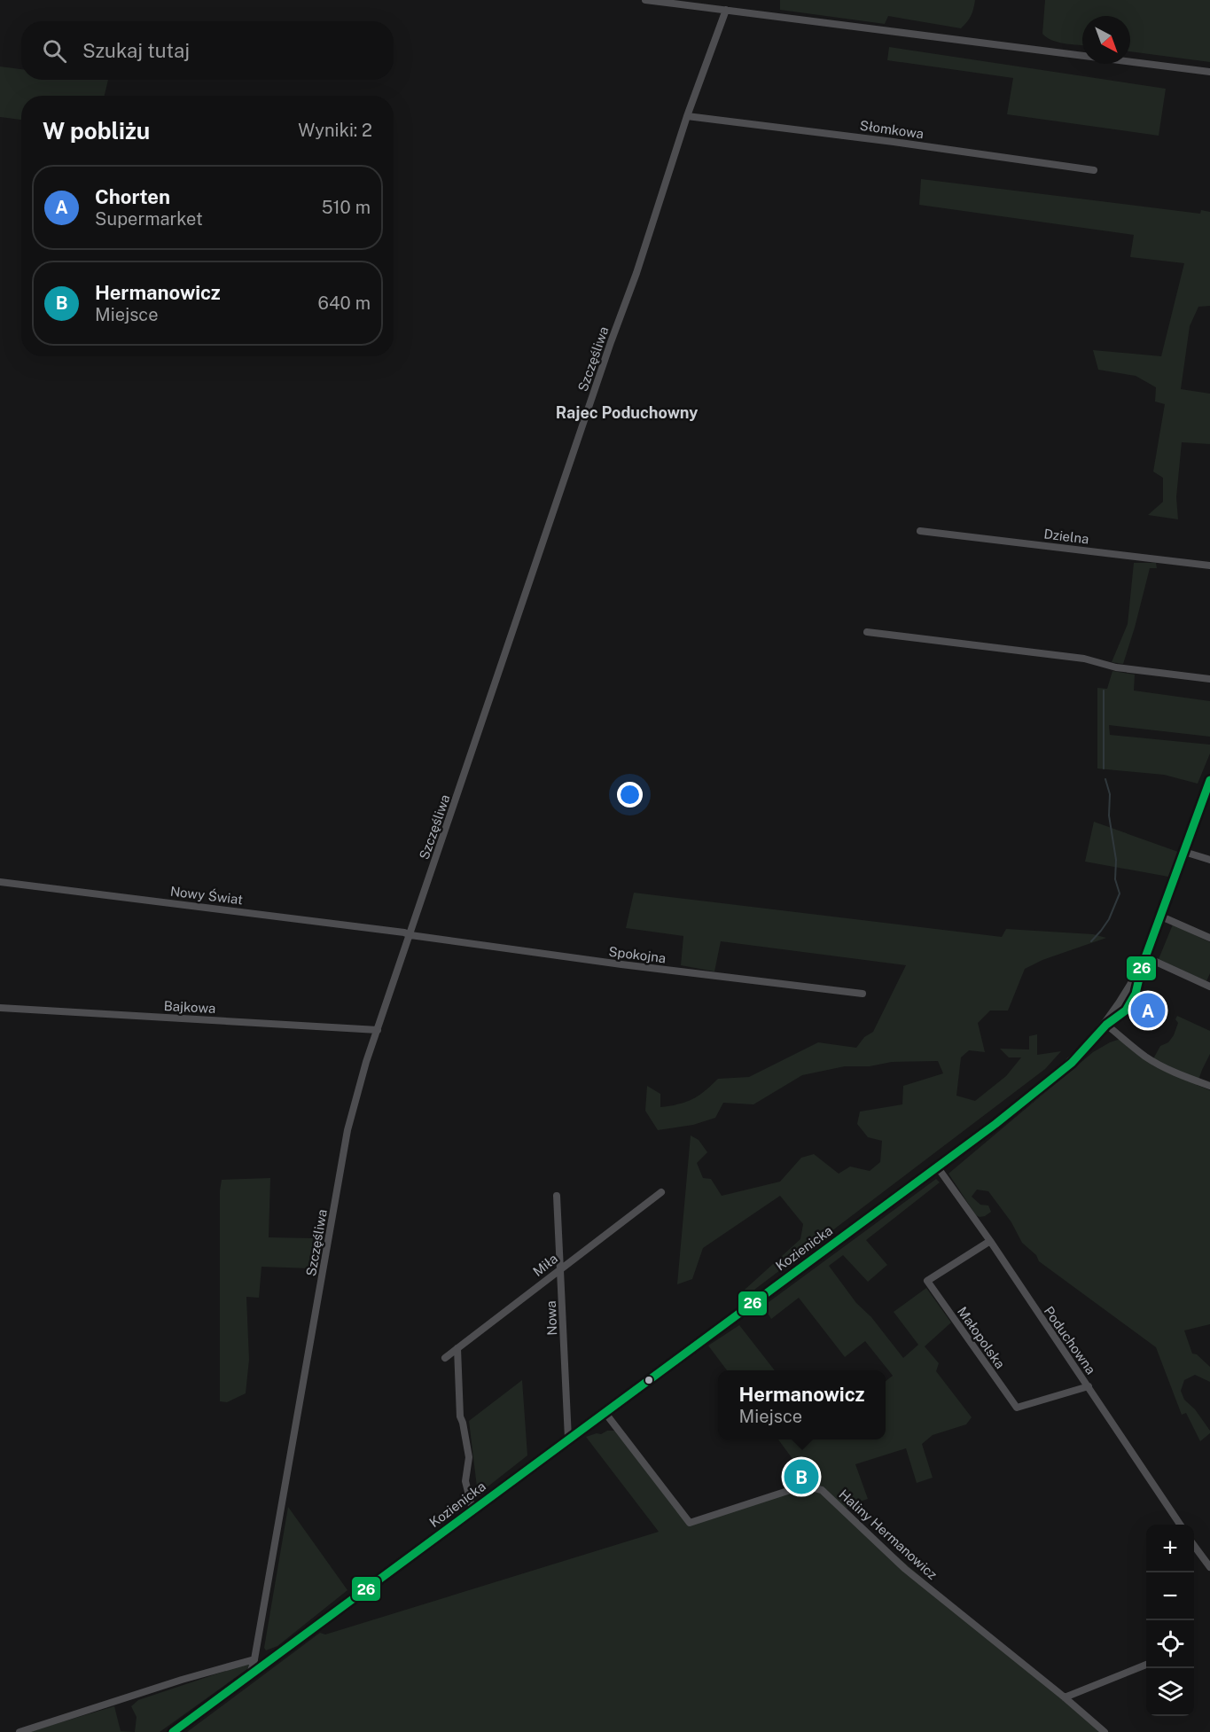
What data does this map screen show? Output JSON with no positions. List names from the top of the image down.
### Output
{
  "streets": {
    "main road": ["Kozienicka"],
    "street": [
      "Słomkowa",
      "Szczęśliwa",
      "Dzielna",
      "Nowy Świat",
      "Spokojna",
      "Bajkowa",
      "Miła",
      "Nowa",
      "Małopolska",
      "Poduchowna",
      "Haliny Hermanowicz"
    ]
  },
  "crossings": [
    ["Słomkowa", "Szczęśliwa"],
    ["Szczęśliwa", "Nowy Świat"],
    ["Szczęśliwa", "Spokojna"],
    ["Szczęśliwa", "Bajkowa"],
    ["Szczęśliwa", "Kozienicka"],
    ["Nowy Świat", "Spokojna"],
    ["Kozienicka", "Nowa"],
    ["Kozienicka", "Poduchowna"],
    ["Kozienicka", "Haliny Hermanowicz"],
    ["Miła", "Nowa"],
    ["Małopolska", "Poduchowna"]
  ],
  "districts": ["Rajec Poduchowny"],
  "lines": ["transit line 26"],
  "north": "bottom right",
  "page": {
    "search": "Szukaj tutaj",
    "heading": ["W pobliżu", "Wyniki: 2"],
    "list": [
      {
        "mark": "A",
        "name": "Chorten",
        "note": "Supermarket",
        "value": "510 m"
      },
      {
        "mark": "B",
        "name": "Hermanowicz",
        "note": "Miejsce",
        "value": "640 m"
      }
    ],
    "pins": ["A", "B"],
    "popup": ["Hermanowicz", "Miejsce"],
    "map_buttons": ["+", "−"]
  }
}
